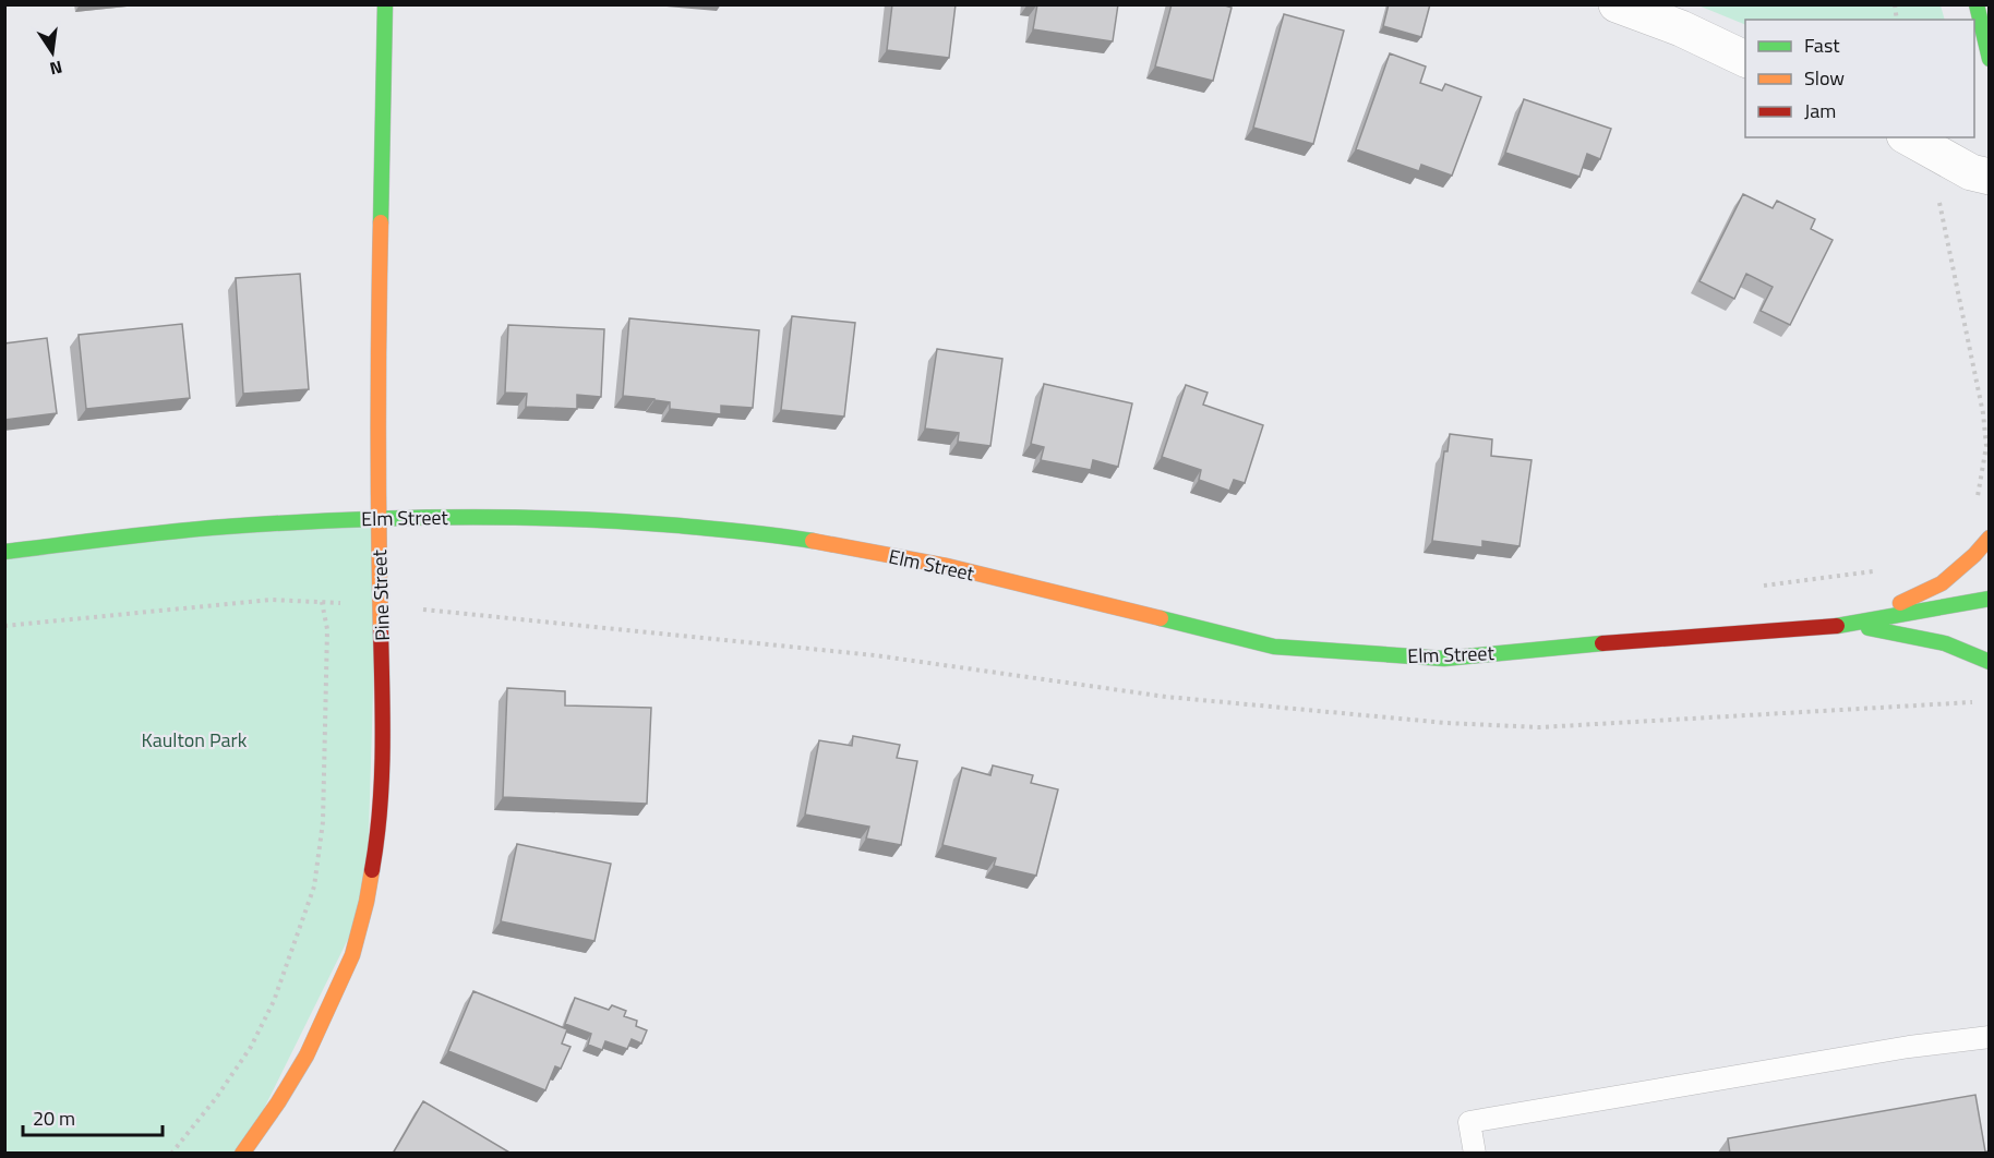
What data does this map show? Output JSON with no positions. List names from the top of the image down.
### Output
{
  "streets": {
    "street": ["Elm Street", "Pine Street"]
  },
  "crossings": [
    ["Elm Street", "Pine Street"]
  ],
  "parks": ["Kaulton Park"],
  "legend": ["Fast", "Slow", "Jam"],
  "scale_bar": "20 m",
  "north": "bottom"
}
